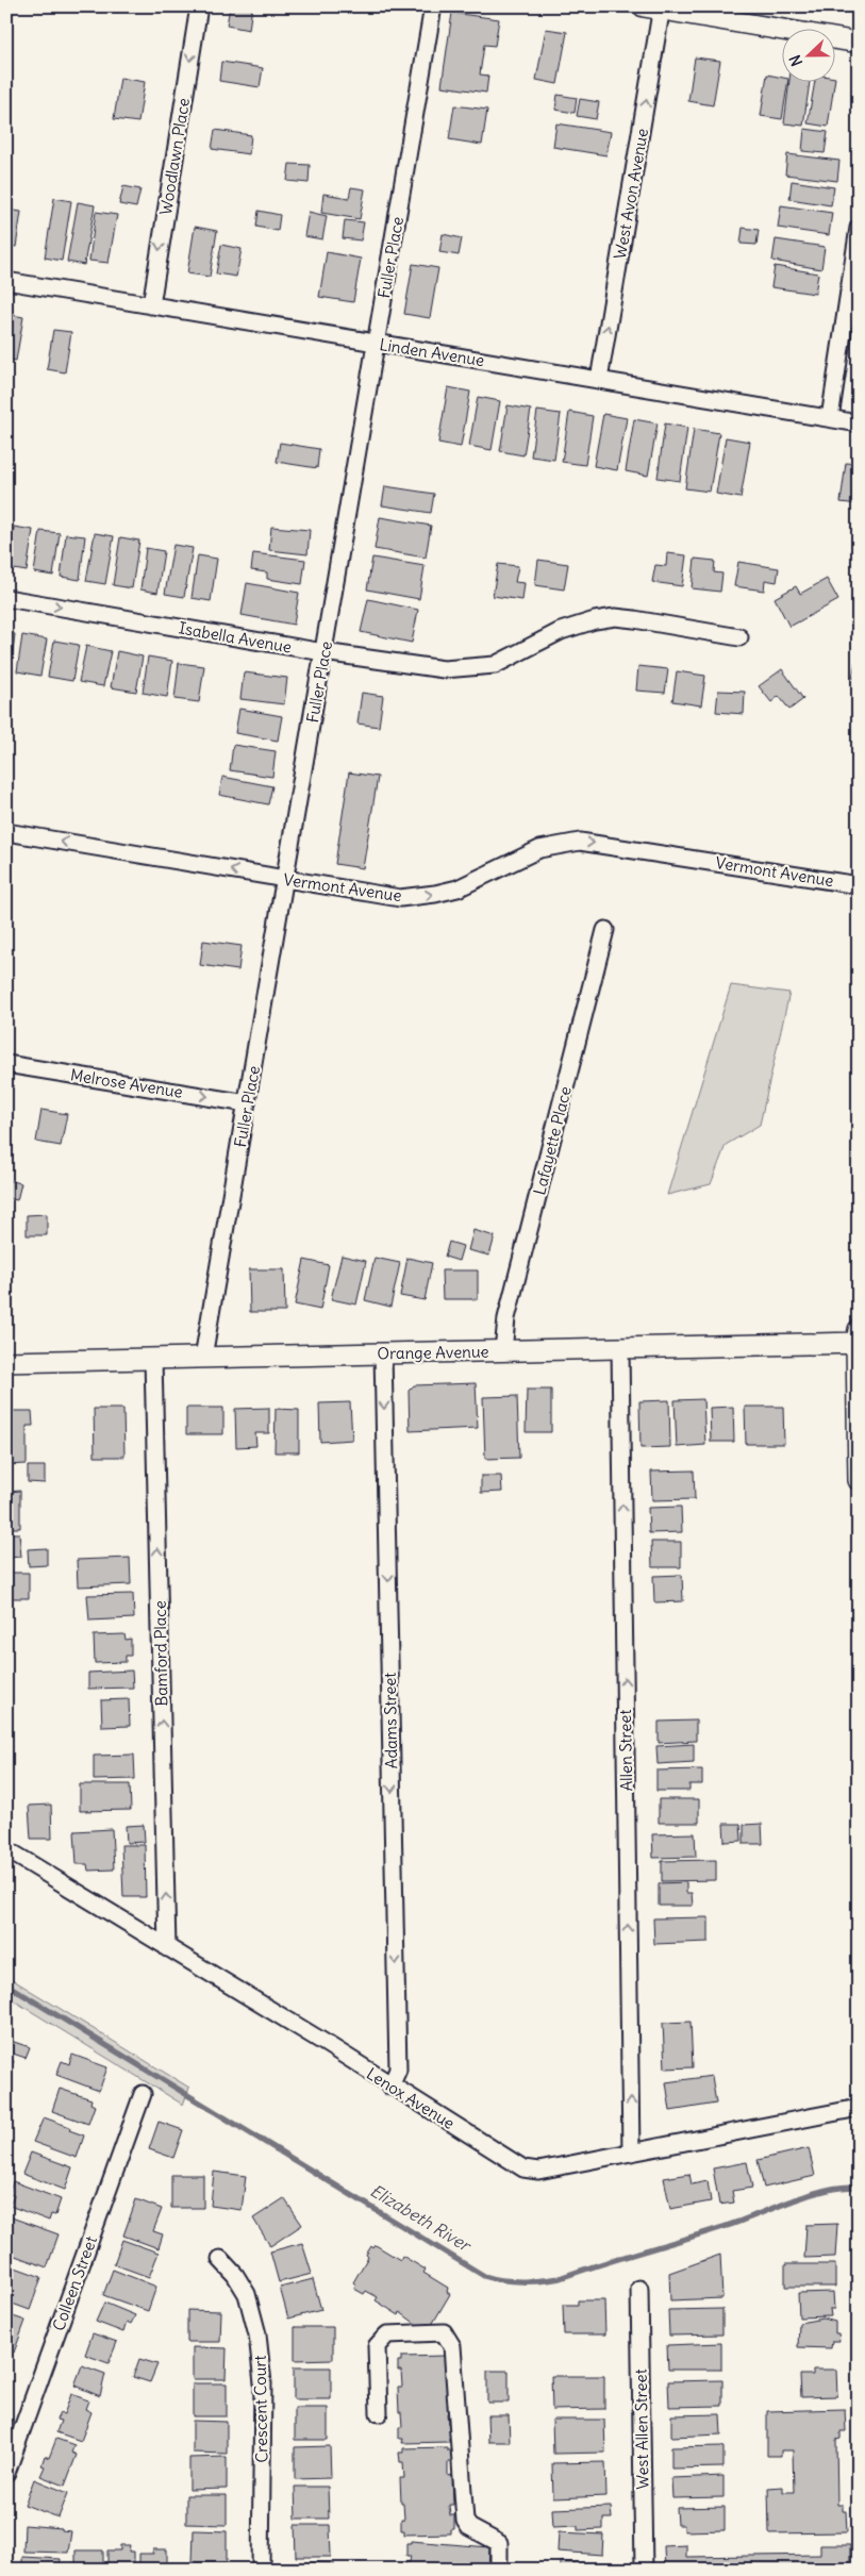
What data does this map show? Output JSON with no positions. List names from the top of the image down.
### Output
{
  "streets": {
    "street": [
      "Woodlawn Place",
      "West Avon Avenue",
      "Fuller Place",
      "Linden Avenue",
      "Isabella Avenue",
      "Vermont Avenue",
      "Melrose Avenue",
      "Lafayette Place",
      "Orange Avenue",
      "Bamford Place",
      "Adams Street",
      "Allen Street",
      "Lenox Avenue",
      "Colleen Street",
      "Crescent Court",
      "West Allen Street"
    ]
  },
  "crossings": [
    ["Woodlawn Place", "Linden Avenue"],
    ["West Avon Avenue", "Linden Avenue"],
    ["Fuller Place", "Linden Avenue"],
    ["Fuller Place", "Isabella Avenue"],
    ["Fuller Place", "Vermont Avenue"],
    ["Fuller Place", "Melrose Avenue"],
    ["Fuller Place", "Orange Avenue"],
    ["Lafayette Place", "Orange Avenue"],
    ["Orange Avenue", "Bamford Place"],
    ["Orange Avenue", "Adams Street"],
    ["Orange Avenue", "Allen Street"],
    ["Bamford Place", "Lenox Avenue"],
    ["Adams Street", "Lenox Avenue"],
    ["Allen Street", "Lenox Avenue"]
  ],
  "one_way": [
    "Woodlawn Place",
    "West Avon Avenue",
    "Isabella Avenue",
    "Melrose Avenue",
    "Bamford Place",
    "Adams Street",
    "Allen Street"
  ],
  "water": ["Elizabeth River"],
  "north": "left"
}
